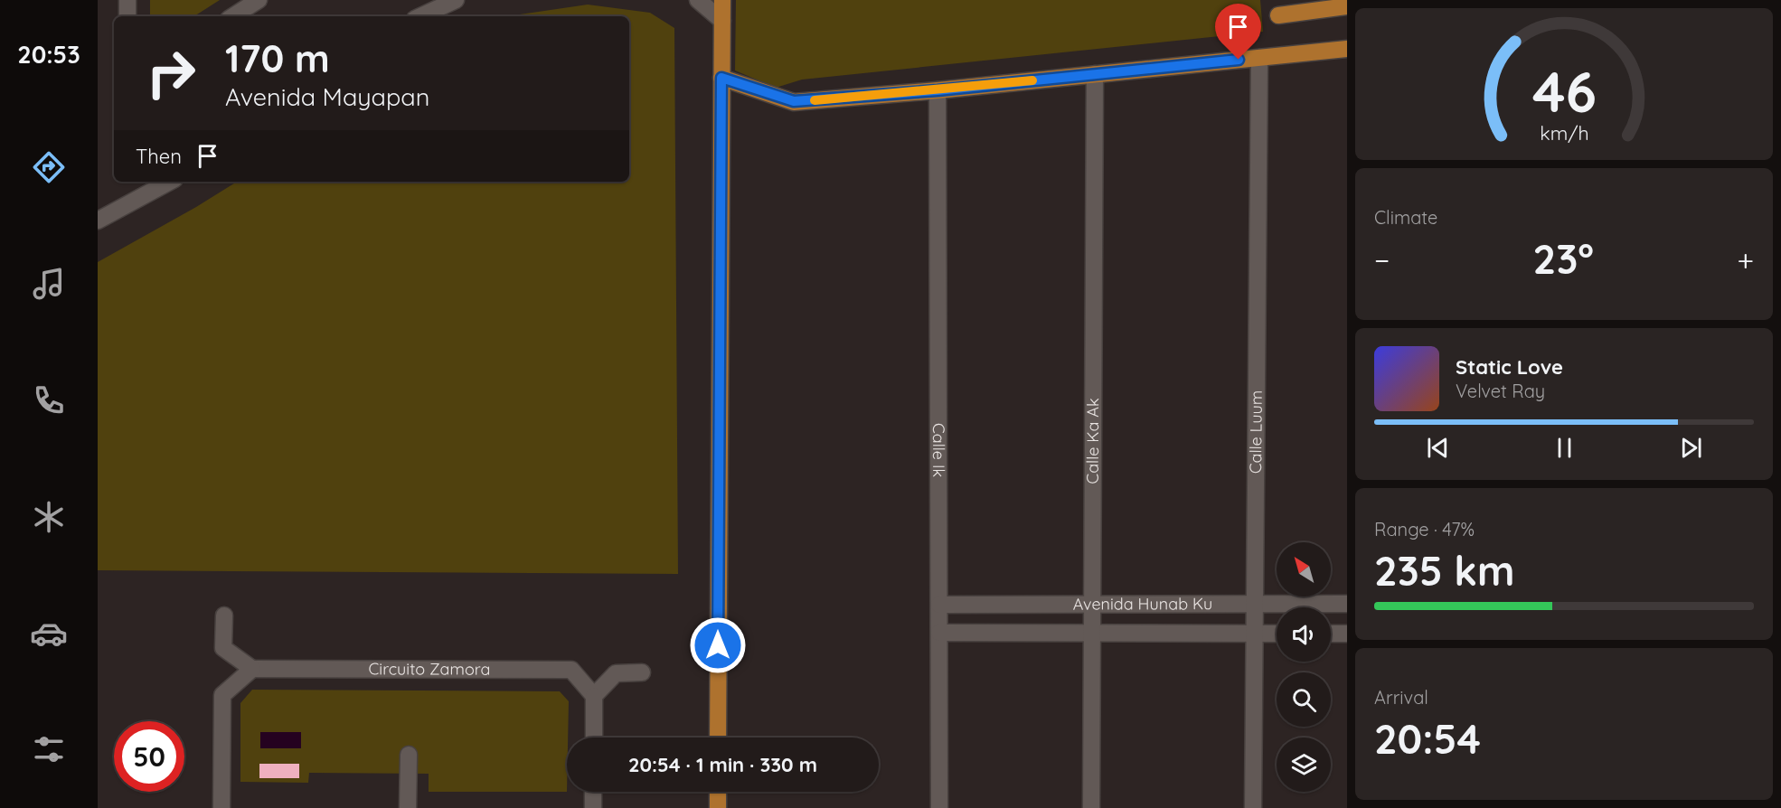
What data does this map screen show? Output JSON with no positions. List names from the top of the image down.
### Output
{
  "streets": {
    "street": [
      "Calle Luum",
      "Calle Ka Ak",
      "Calle Ik",
      "Avenida Hunab Ku",
      "Circuito Zamora"
    ]
  },
  "crossings": [
    ["Calle Luum", "Avenida Hunab Ku"],
    ["Calle Ka Ak", "Avenida Hunab Ku"],
    ["Calle Ik", "Avenida Hunab Ku"]
  ],
  "north": "top left",
  "page": {
    "tabs": "20:53",
    "turn": ["170 m", "Avenida Mayapan"],
    "then": "Then",
    "tile": [
      "Climate",
      ["Range · 47%", "235 km"],
      ["Arrival", "20:54"]
    ],
    "heat": ["−", "23°", "+"],
    "song": ["Static Love", "Velvet Ray"],
    "limit": "50",
    "trip": "20:54 · 1 min · 330 m",
    "gauge": ["46", "km/h"]
  }
}
